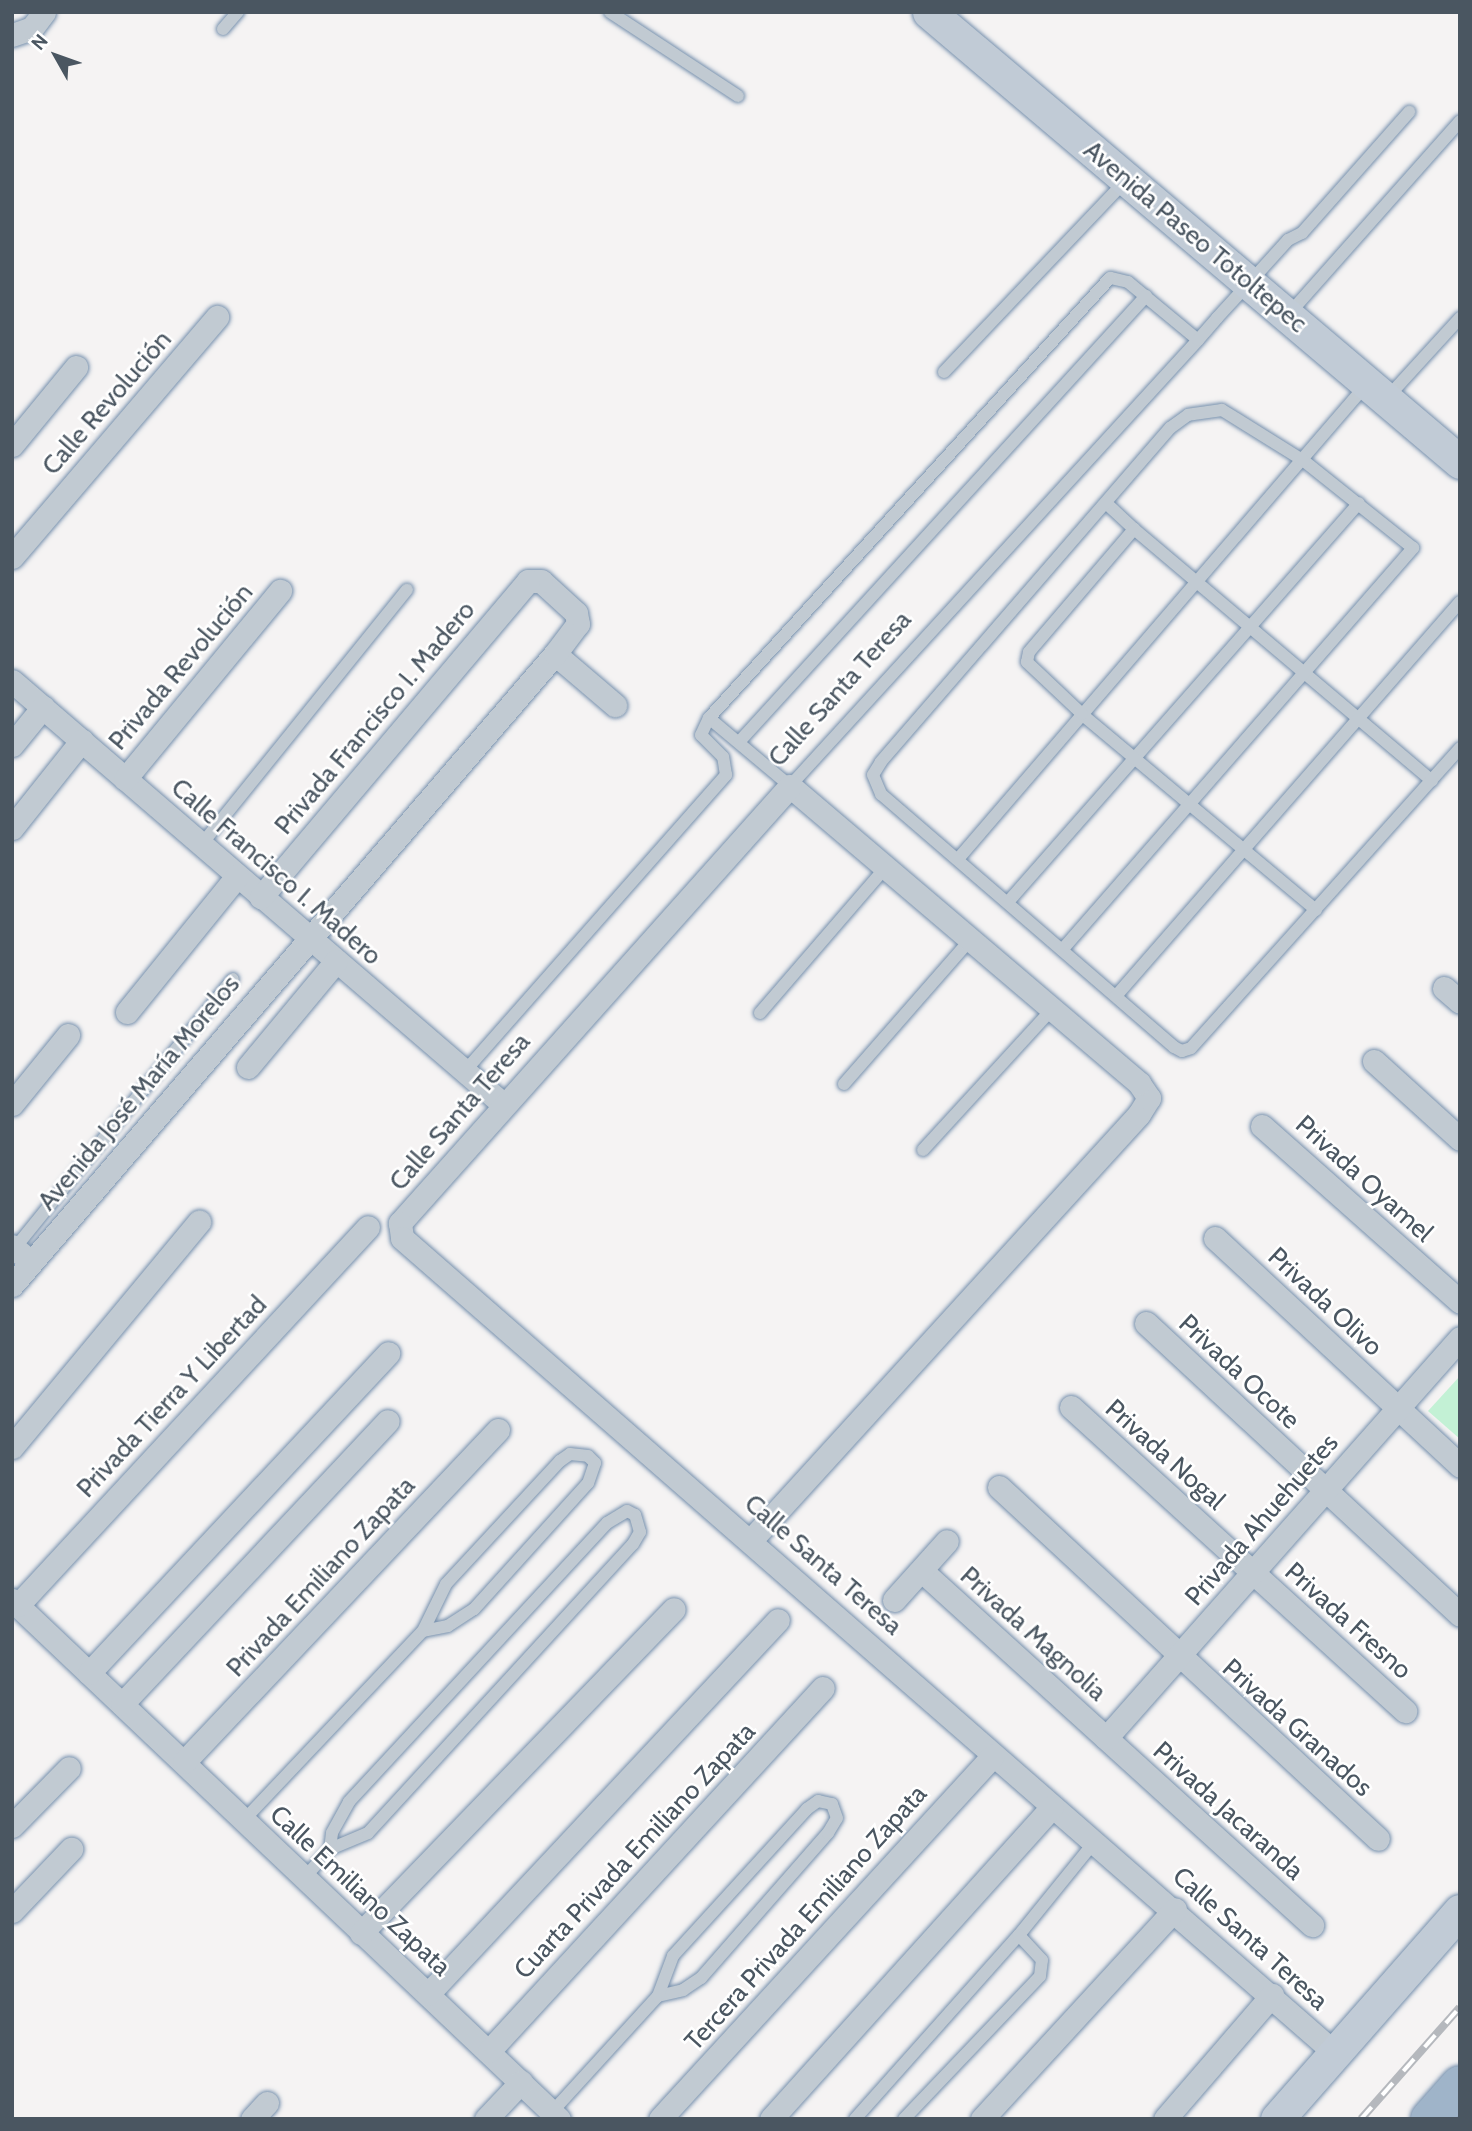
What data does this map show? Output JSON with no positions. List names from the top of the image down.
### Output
{
  "streets": {
    "main road": ["Avenida Paseo Totoltepec"],
    "street": [
      "Calle Revolución",
      "Privada Revolución",
      "Calle Santa Teresa",
      "Privada Francisco I. Madero",
      "Calle Francisco I. Madero",
      "Avenida José María Morelos",
      "Privada Oyamel",
      "Privada Olivo",
      "Privada Ocote",
      "Privada Tierra Y Libertad",
      "Privada Nogal",
      "Privada Ahuehuetes",
      "Privada Emiliano Zapata",
      "Privada Fresno",
      "Privada Magnolia",
      "Privada Granados",
      "Privada Jacaranda",
      "Cuarta Privada Emiliano Zapata",
      "Calle Emiliano Zapata",
      "Tercera Privada Emiliano Zapata"
    ]
  },
  "crossings": [
    ["Avenida Paseo Totoltepec", "Calle Santa Teresa"],
    ["Privada Revolución", "Calle Francisco I. Madero"],
    ["Calle Santa Teresa", "Calle Francisco I. Madero"],
    ["Calle Santa Teresa", "Tercera Privada Emiliano Zapata"],
    ["Privada Francisco I. Madero", "Calle Francisco I. Madero"],
    ["Privada Francisco I. Madero", "Avenida José María Morelos"],
    ["Calle Francisco I. Madero", "Avenida José María Morelos"],
    ["Privada Olivo", "Privada Ahuehuetes"],
    ["Privada Ocote", "Privada Ahuehuetes"],
    ["Privada Tierra Y Libertad", "Calle Emiliano Zapata"],
    ["Privada Nogal", "Privada Ahuehuetes"],
    ["Privada Nogal", "Privada Fresno"],
    ["Privada Ahuehuetes", "Privada Fresno"],
    ["Privada Ahuehuetes", "Privada Magnolia"],
    ["Privada Ahuehuetes", "Privada Granados"],
    ["Privada Ahuehuetes", "Privada Jacaranda"],
    ["Privada Emiliano Zapata", "Calle Emiliano Zapata"],
    ["Privada Magnolia", "Privada Jacaranda"],
    ["Cuarta Privada Emiliano Zapata", "Calle Emiliano Zapata"]
  ],
  "north": "top left"
}
